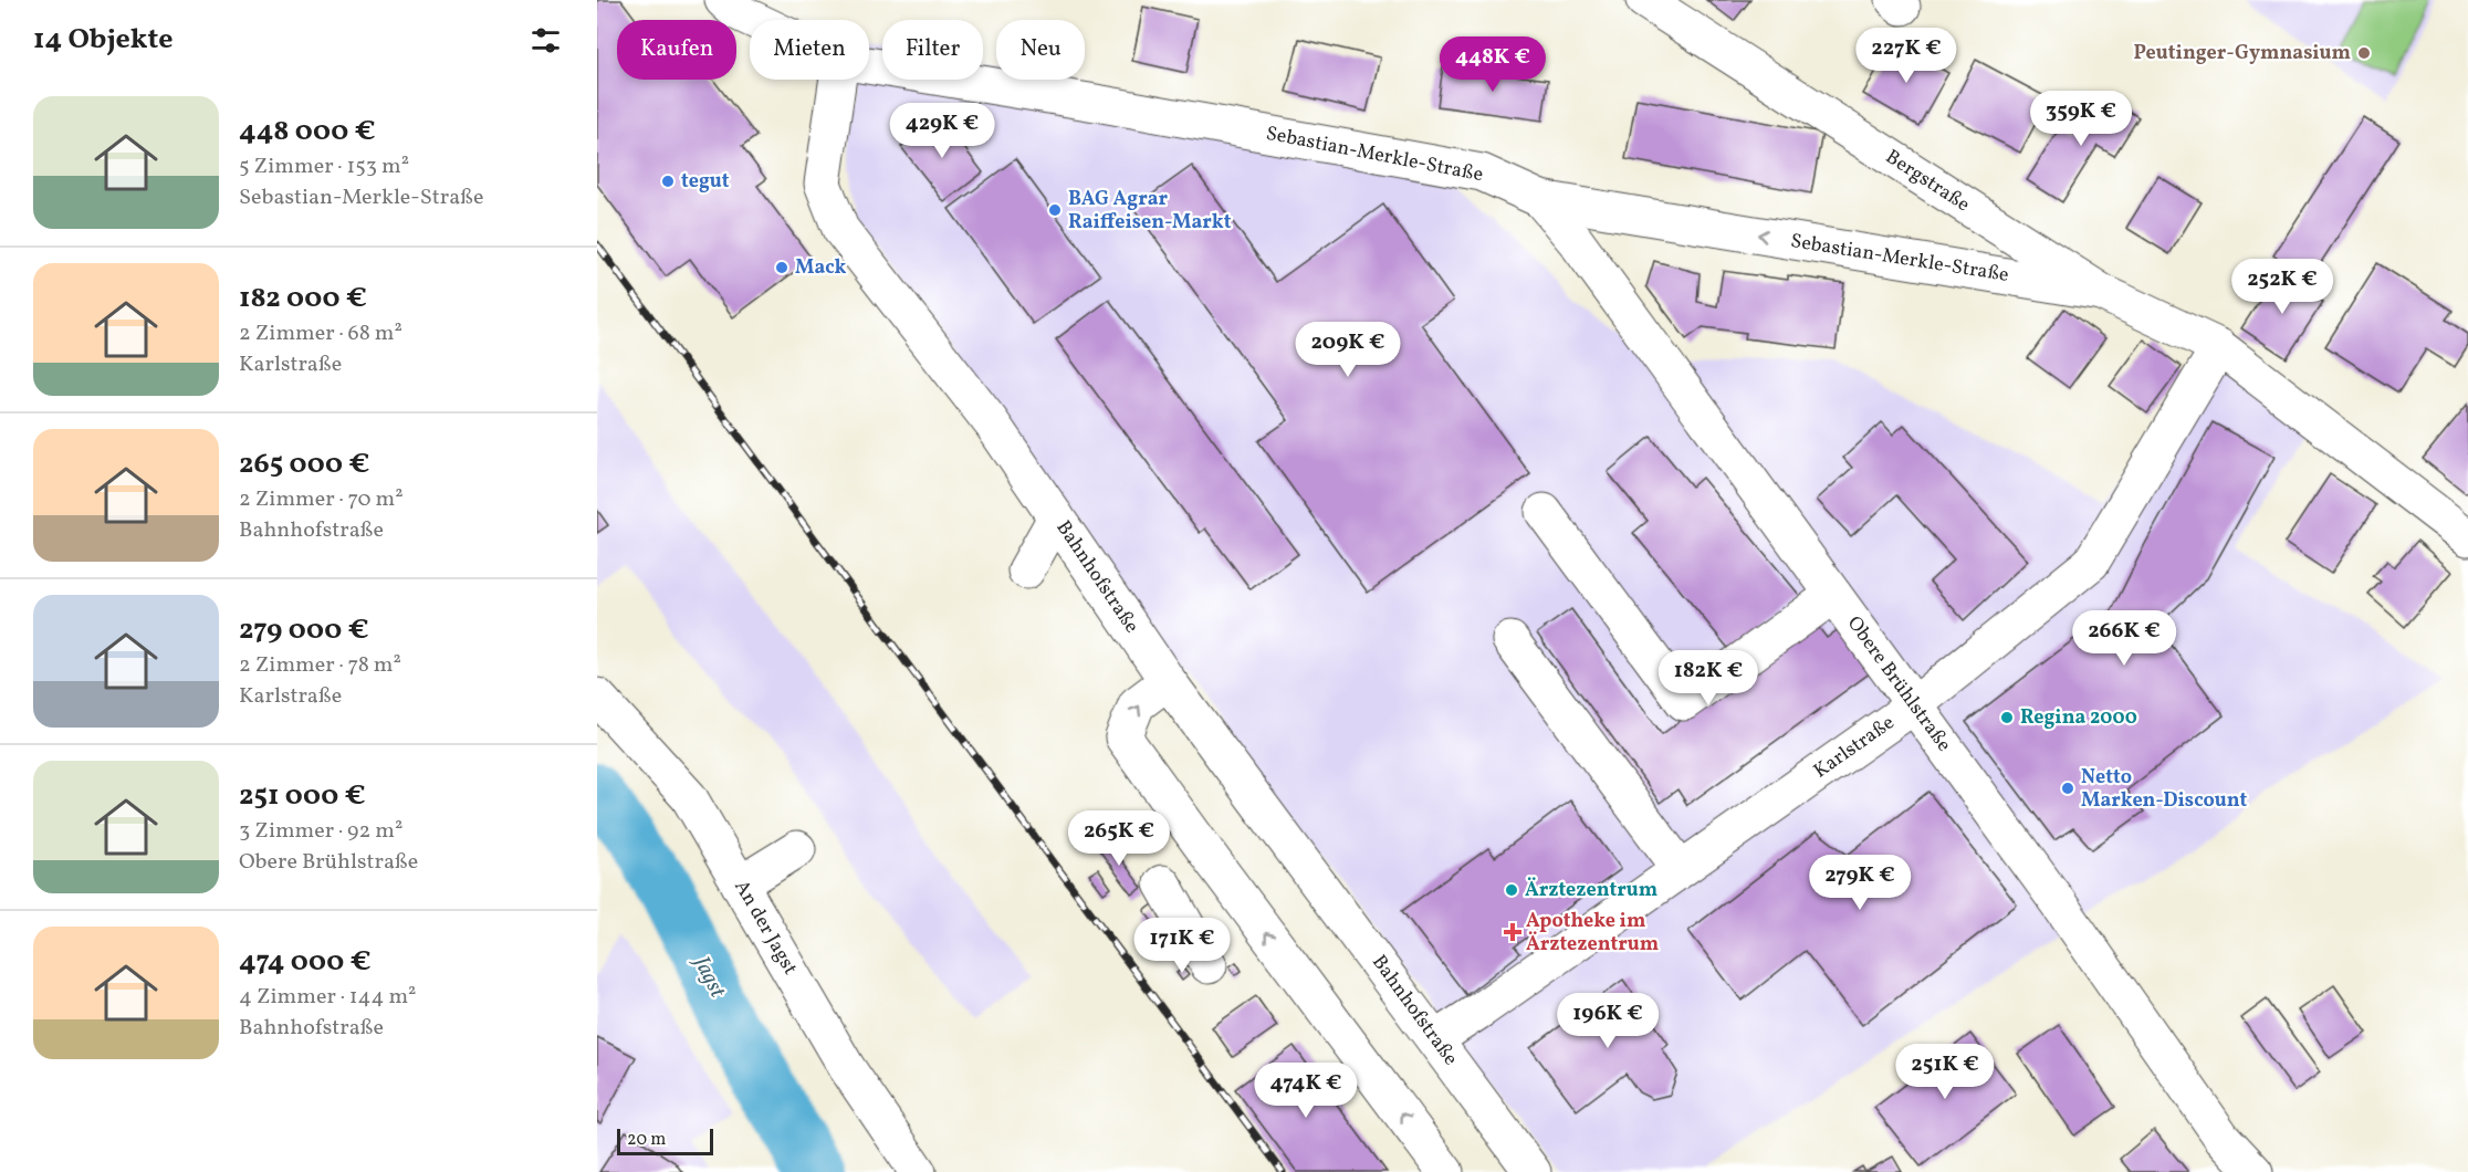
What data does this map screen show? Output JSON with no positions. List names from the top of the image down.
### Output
{
  "streets": {
    "street": [
      "Sebastian-Merkle-Straße",
      "Bergstraße",
      "Bahnhofstraße",
      "Obere Brühlstraße",
      "Karlstraße",
      "An der Jagst"
    ]
  },
  "crossings": [
    ["Sebastian-Merkle-Straße", "Bergstraße"],
    ["Sebastian-Merkle-Straße", "Obere Brühlstraße"],
    ["Bergstraße", "Karlstraße"],
    ["Bahnhofstraße", "Karlstraße"],
    ["Obere Brühlstraße", "Karlstraße"]
  ],
  "one_way": ["Sebastian-Merkle-Straße"],
  "water": ["Jagst"],
  "places": {
    "other": [
      "Peutinger-Gymnasium",
      "tegut",
      "BAG Agrar Raiffeisen-Markt",
      "Mack",
      "Regina 2000",
      "Netto Marken-Discount",
      "Ärztezentrum"
    ],
    "health": ["Apotheke im Ärztezentrum"]
  },
  "scale_bar": "20 m",
  "page": {
    "heading": "14 Objekte",
    "chip": [
      "Kaufen",
      "Mieten",
      "Filter",
      "Neu"
    ],
    "price": [
      "227K €",
      "448K €",
      "359K €",
      "429K €",
      "252K €",
      "209K €",
      "266K €",
      "182K €",
      "265K €",
      "279K €",
      "171K €",
      "196K €",
      "251K €",
      "474K €"
    ],
    "list": [
      {
        "name": "448 000 €",
        "note": "5 Zimmer · 153 m² · Sebastian-Merkle-Straße"
      },
      {
        "name": "182 000 €",
        "note": "2 Zimmer · 68 m² · Karlstraße"
      },
      {
        "name": "265 000 €",
        "note": "2 Zimmer · 70 m² · Bahnhofstraße"
      },
      {
        "name": "279 000 €",
        "note": "2 Zimmer · 78 m² · Karlstraße"
      },
      {
        "name": "251 000 €",
        "note": "3 Zimmer · 92 m² · Obere Brühlstraße"
      },
      {
        "name": "474 000 €",
        "note": "4 Zimmer · 144 m² · Bahnhofstraße"
      }
    ],
    "scale": "20 m"
  }
}
